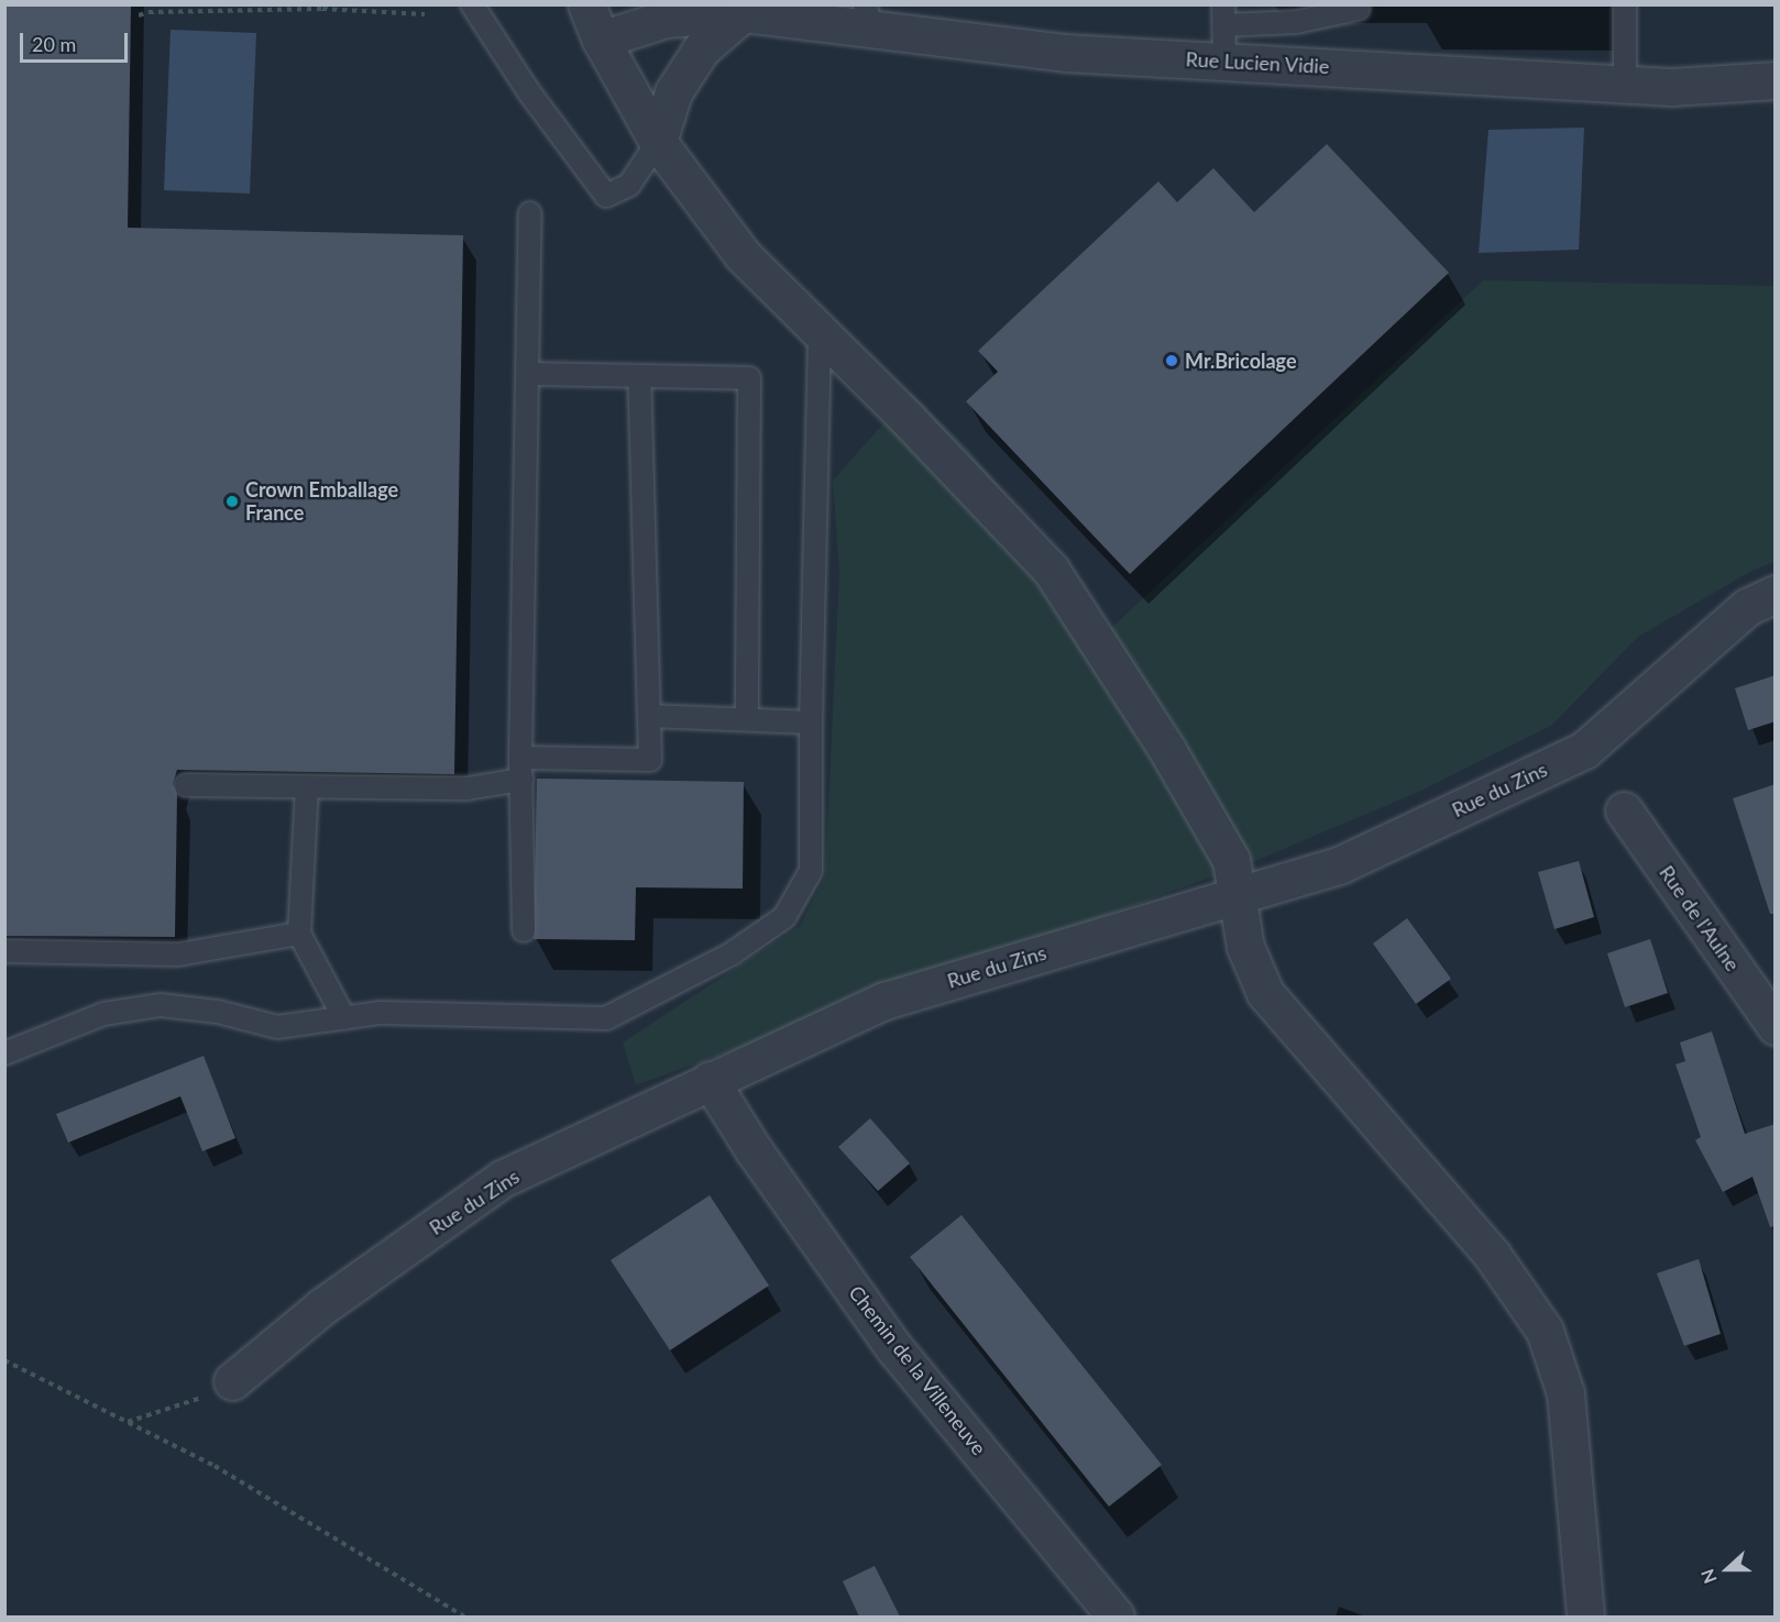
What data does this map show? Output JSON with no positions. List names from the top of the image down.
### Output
{
  "streets": {
    "street": [
      "Rue Lucien Vidie",
      "Rue du Zins",
      "Rue de l'Aulne",
      "Chemin de la Villeneuve"
    ]
  },
  "crossings": [
    ["Rue du Zins", "Chemin de la Villeneuve"]
  ],
  "places": ["Mr.Bricolage", "Crown Emballage France"],
  "scale_bar": "20 m",
  "north": "left"
}
